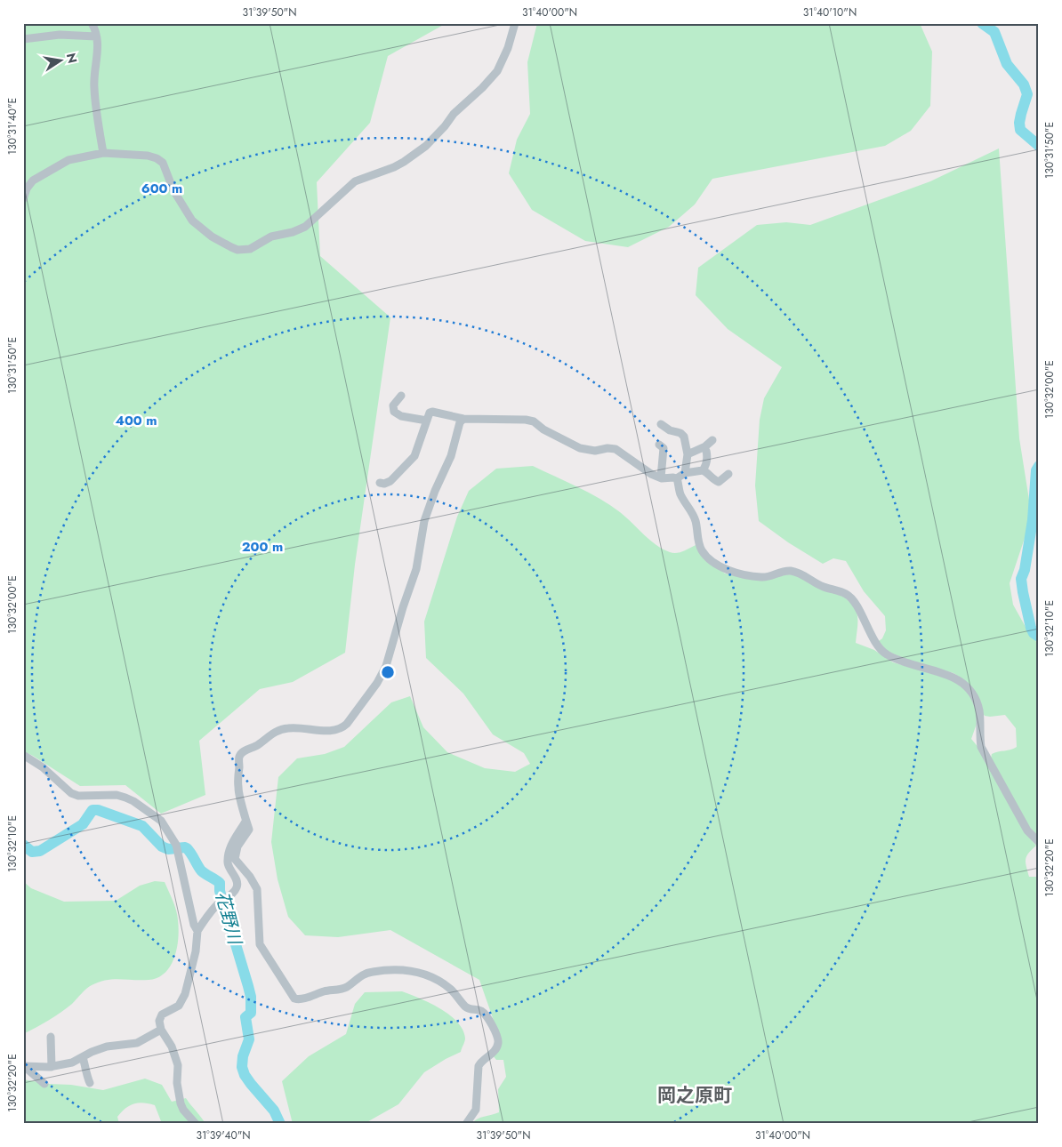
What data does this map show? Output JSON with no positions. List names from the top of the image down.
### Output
{
  "districts": ["岡之原町"],
  "water": ["花野川"],
  "north": "right",
  "coordinates": [
    "31°39'50\"N",
    "31°40'00\"N",
    "31°40'10\"N",
    "130°31'40\"E",
    "130°31'50\"E",
    "130°32'00\"E",
    "130°32'10\"E",
    "130°32'20\"E",
    "31°39'40\"N"
  ],
  "rings": ["600 m", "400 m", "200 m"]
}
